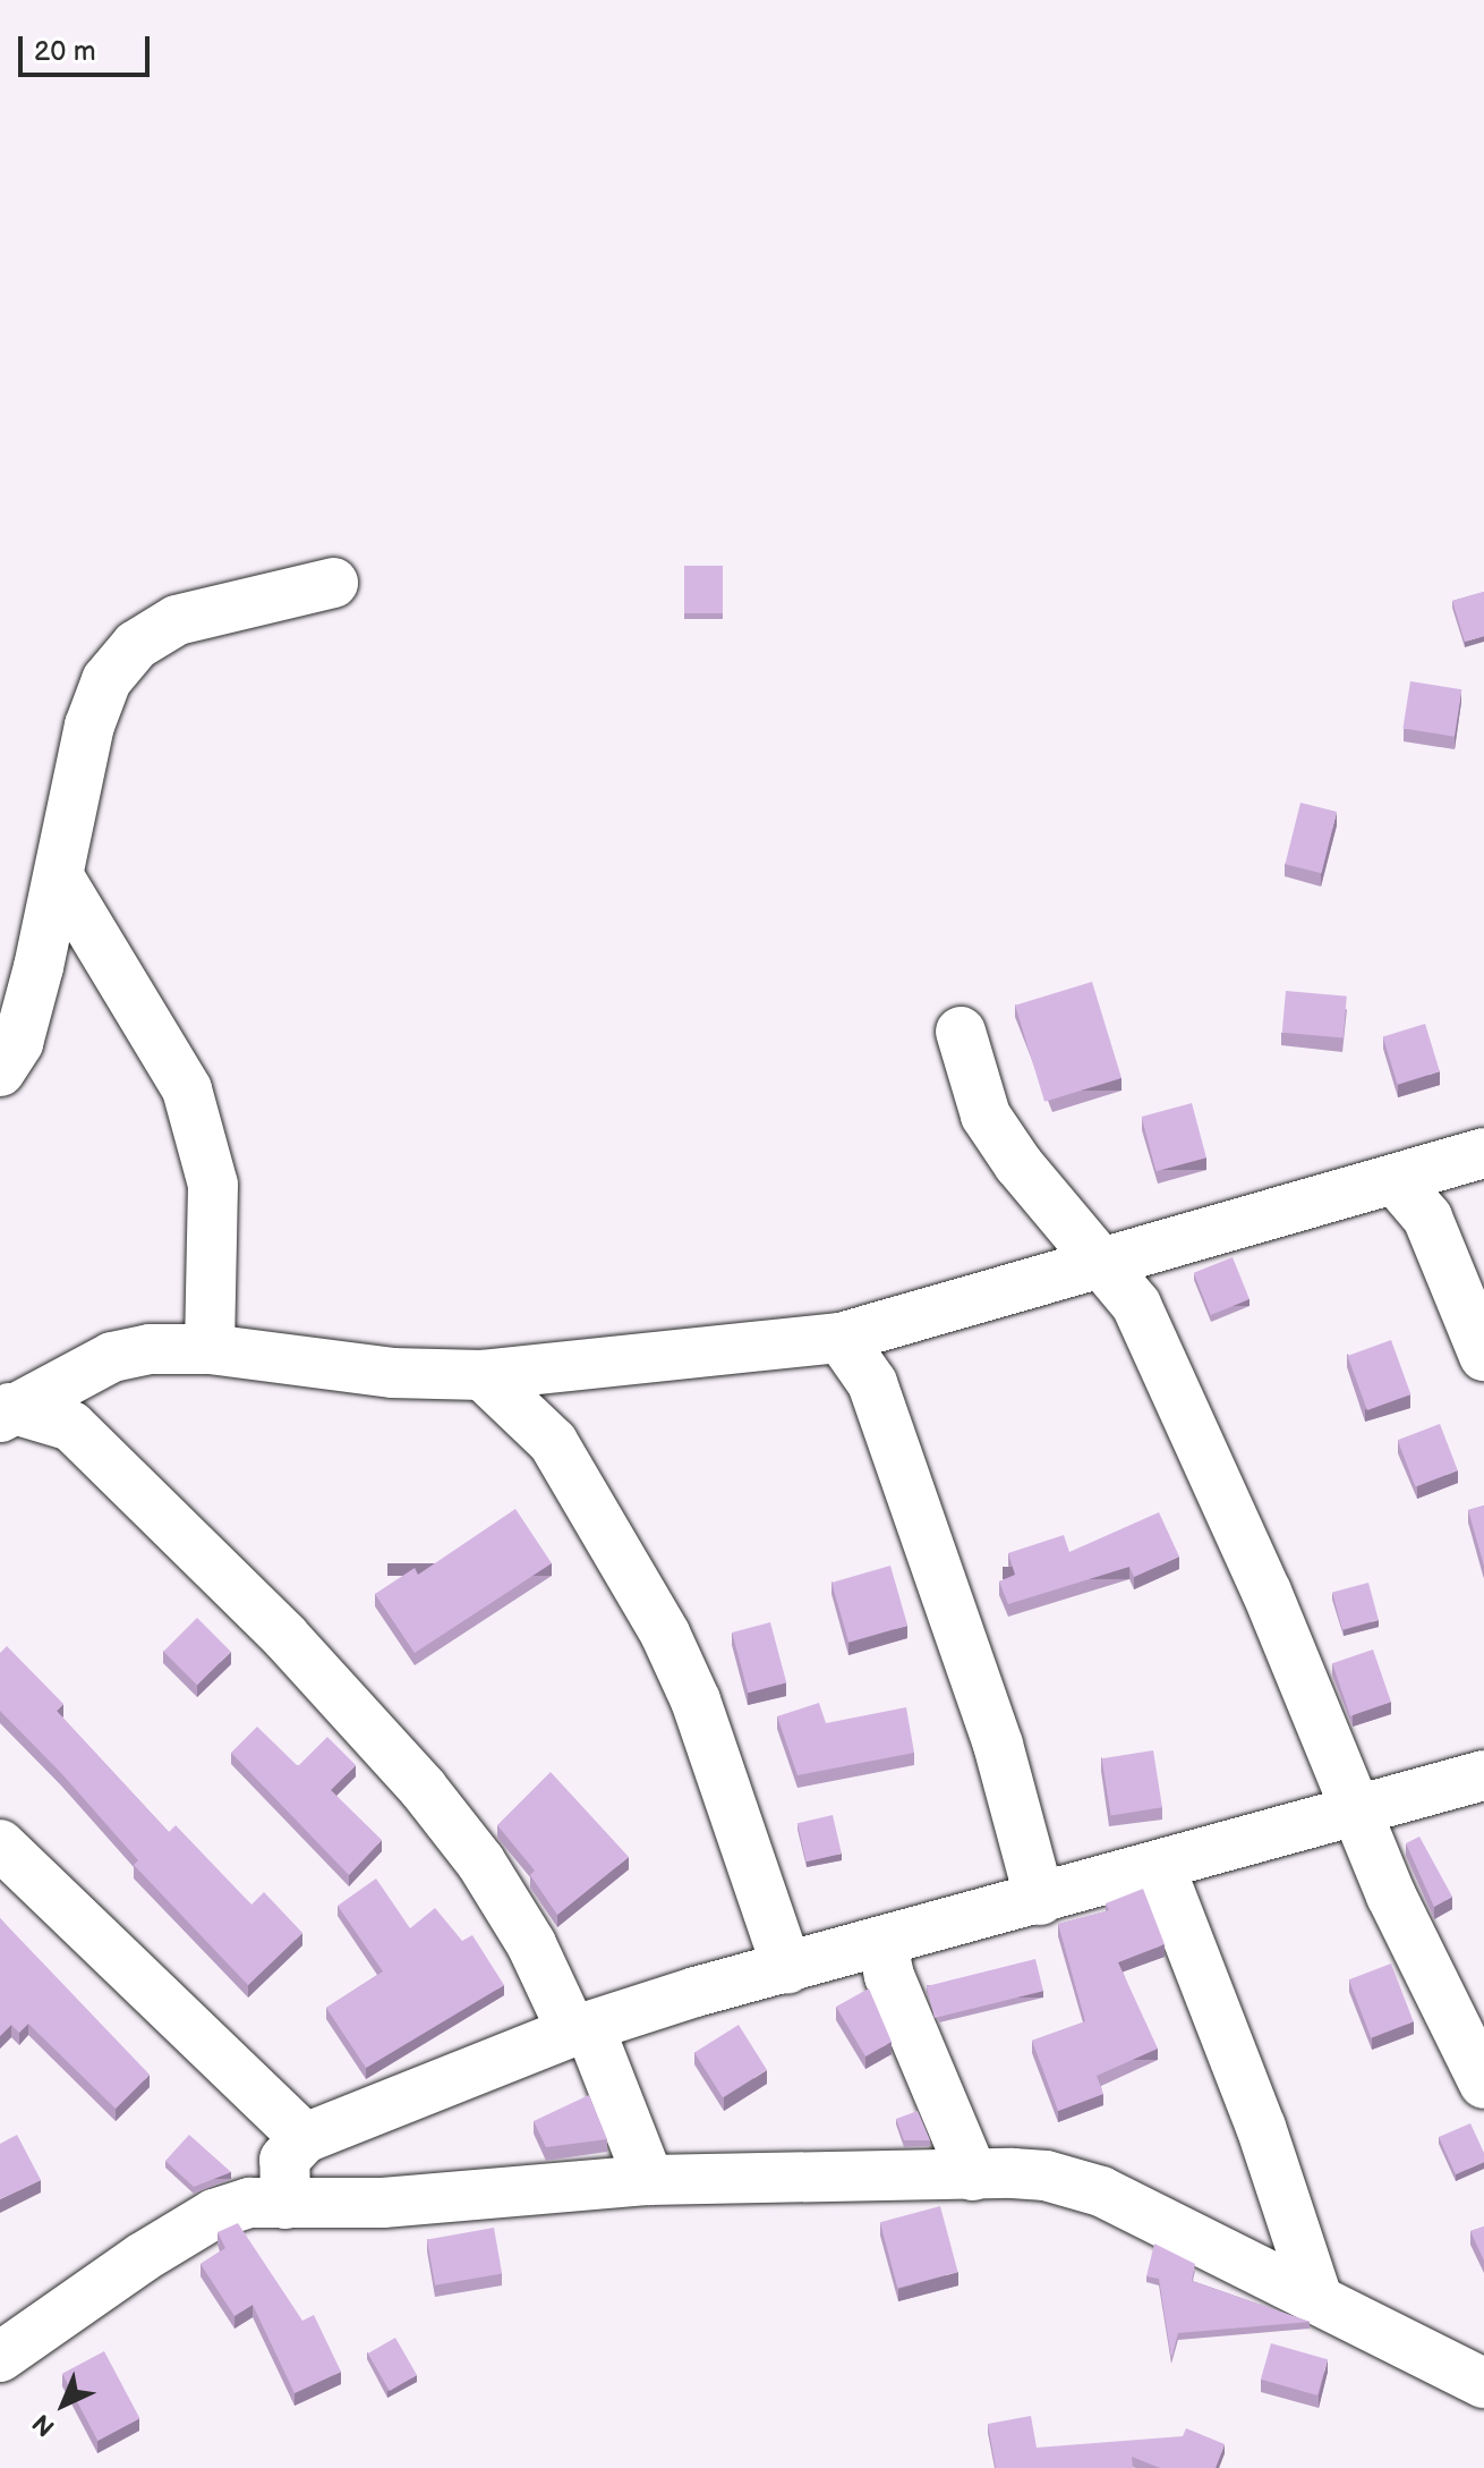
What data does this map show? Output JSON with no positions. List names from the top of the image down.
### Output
{
  "scale_bar": "20 m",
  "north": "bottom left"
}
